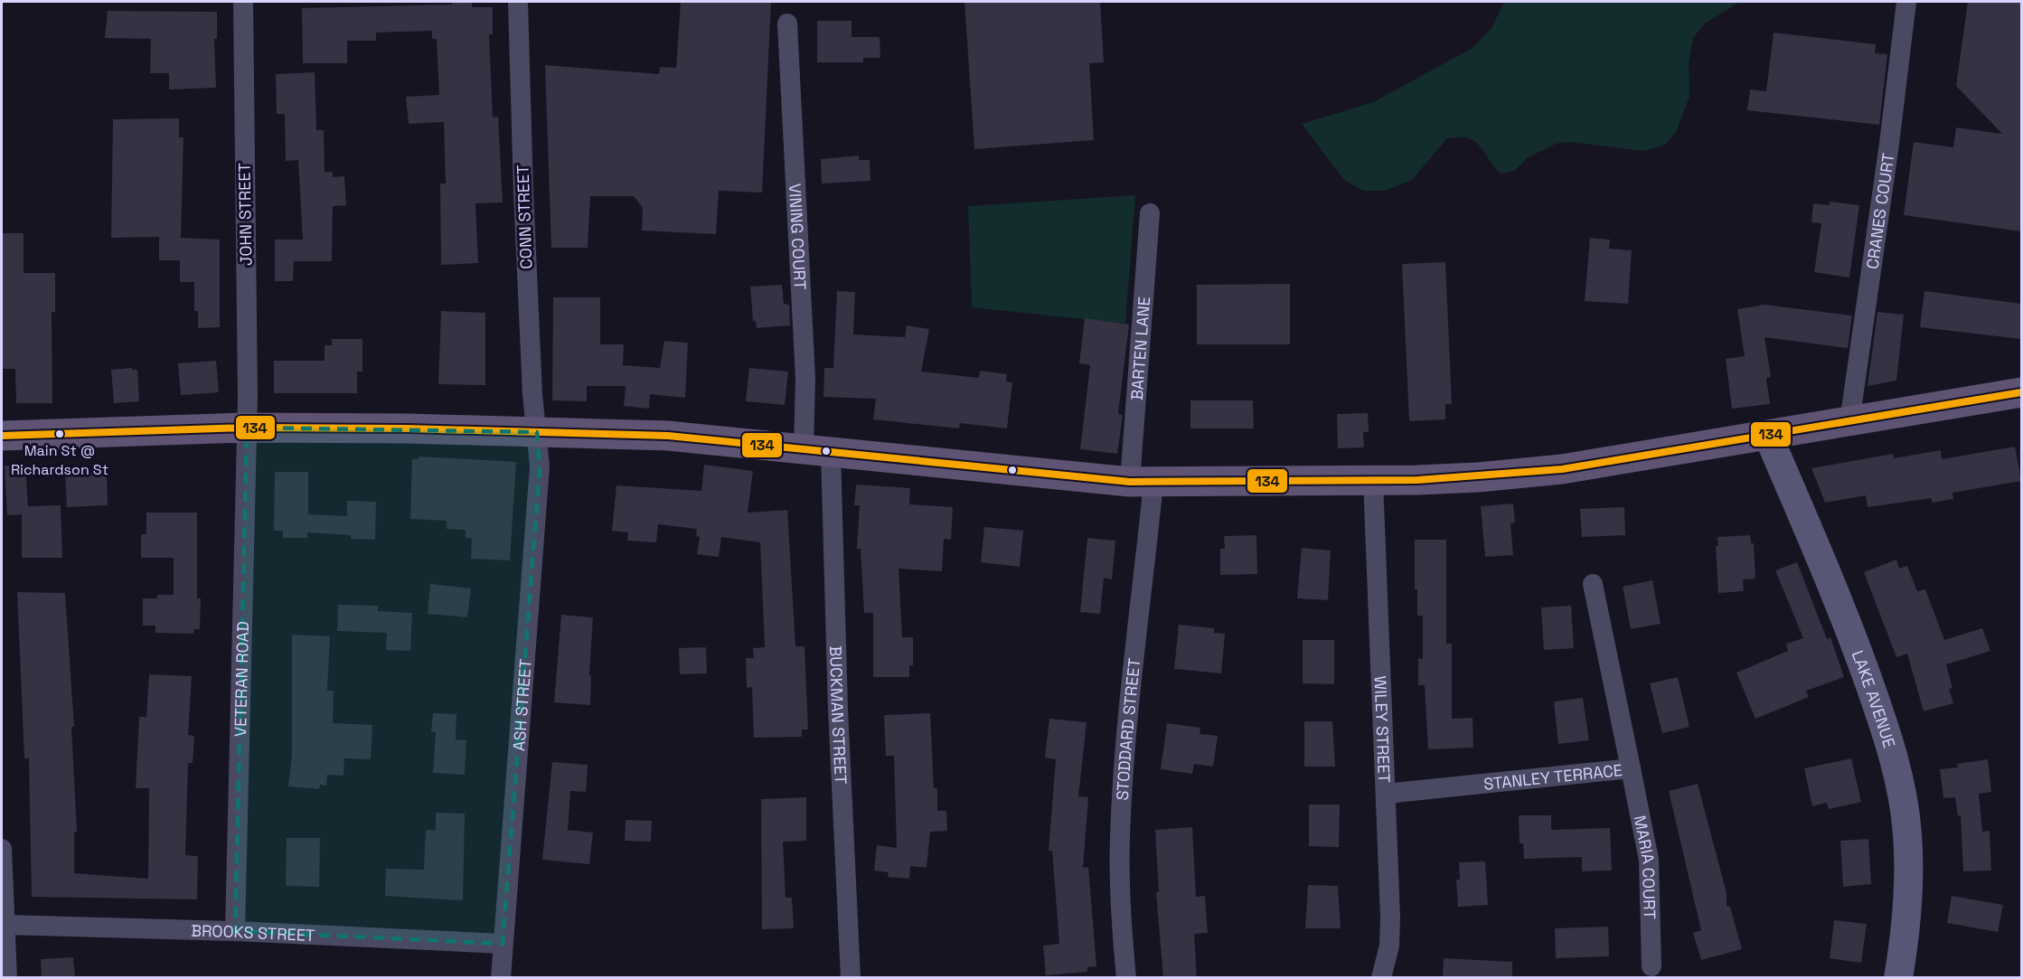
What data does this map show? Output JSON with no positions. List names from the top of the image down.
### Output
{
  "streets": {
    "street": [
      "CRANES COURT",
      "JOHN STREET",
      "CONN STREET",
      "VINING COURT",
      "BARTEN LANE",
      "VETERAN ROAD",
      "LAKE AVENUE",
      "ASH STREET",
      "BUCKMAN STREET",
      "STODDARD STREET",
      "WILEY STREET",
      "STANLEY TERRACE",
      "MARIA COURT",
      "BROOKS STREET"
    ]
  },
  "crossings": [
    ["JOHN STREET", "VETERAN ROAD"],
    ["CONN STREET", "ASH STREET"],
    ["VINING COURT", "BUCKMAN STREET"],
    ["BARTEN LANE", "STODDARD STREET"],
    ["VETERAN ROAD", "BROOKS STREET"],
    ["ASH STREET", "BROOKS STREET"],
    ["WILEY STREET", "STANLEY TERRACE"],
    ["STANLEY TERRACE", "MARIA COURT"]
  ],
  "places": ["Main St @ Richardson St"],
  "lines": ["transit line 134"]
}
